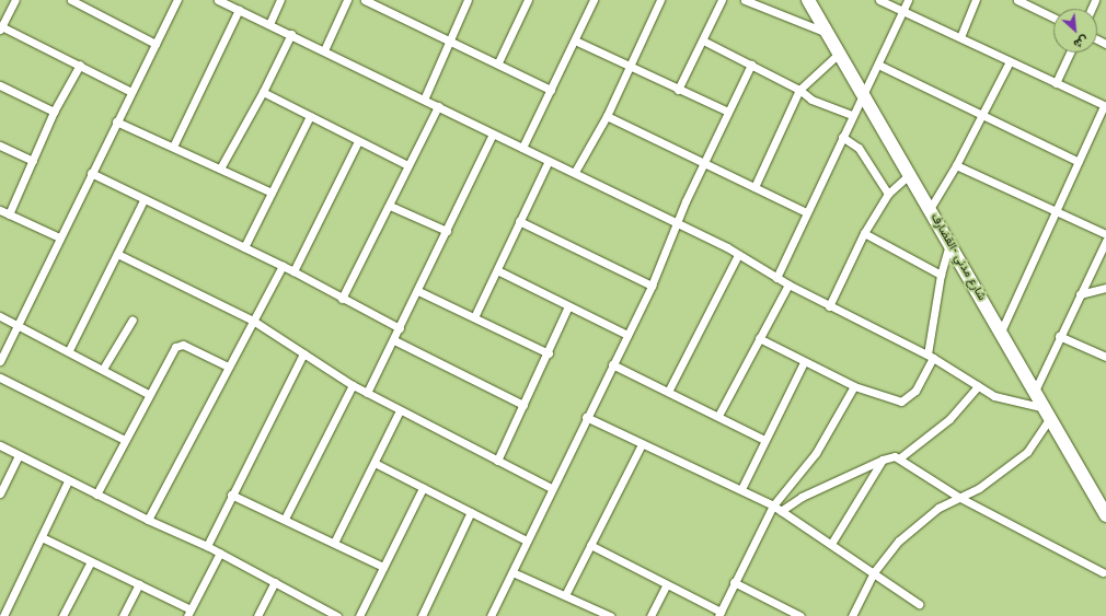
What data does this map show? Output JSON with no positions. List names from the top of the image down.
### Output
{
  "streets": {
    "highway": ["شارع مدني -القضارف"]
  },
  "north": "bottom right"
}
